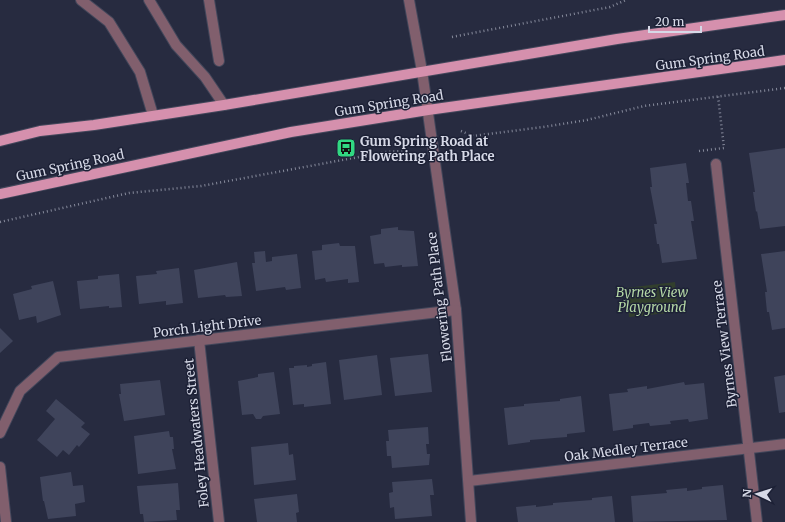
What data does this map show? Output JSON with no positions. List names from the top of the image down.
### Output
{
  "streets": {
    "main road": ["Gum Spring Road"],
    "street": [
      "Flowering Path Place",
      "Porch Light Drive",
      "Byrnes View Terrace",
      "Foley Headwaters Street",
      "Oak Medley Terrace"
    ]
  },
  "crossings": [
    ["Gum Spring Road", "Flowering Path Place"],
    ["Flowering Path Place", "Porch Light Drive"],
    ["Flowering Path Place", "Oak Medley Terrace"],
    ["Porch Light Drive", "Foley Headwaters Street"],
    ["Byrnes View Terrace", "Oak Medley Terrace"]
  ],
  "parks": ["Byrnes View Playground"],
  "places": {
    "bus stop": ["Gum Spring Road at Flowering Path Place"]
  },
  "scale_bar": "20 m",
  "north": "left"
}
